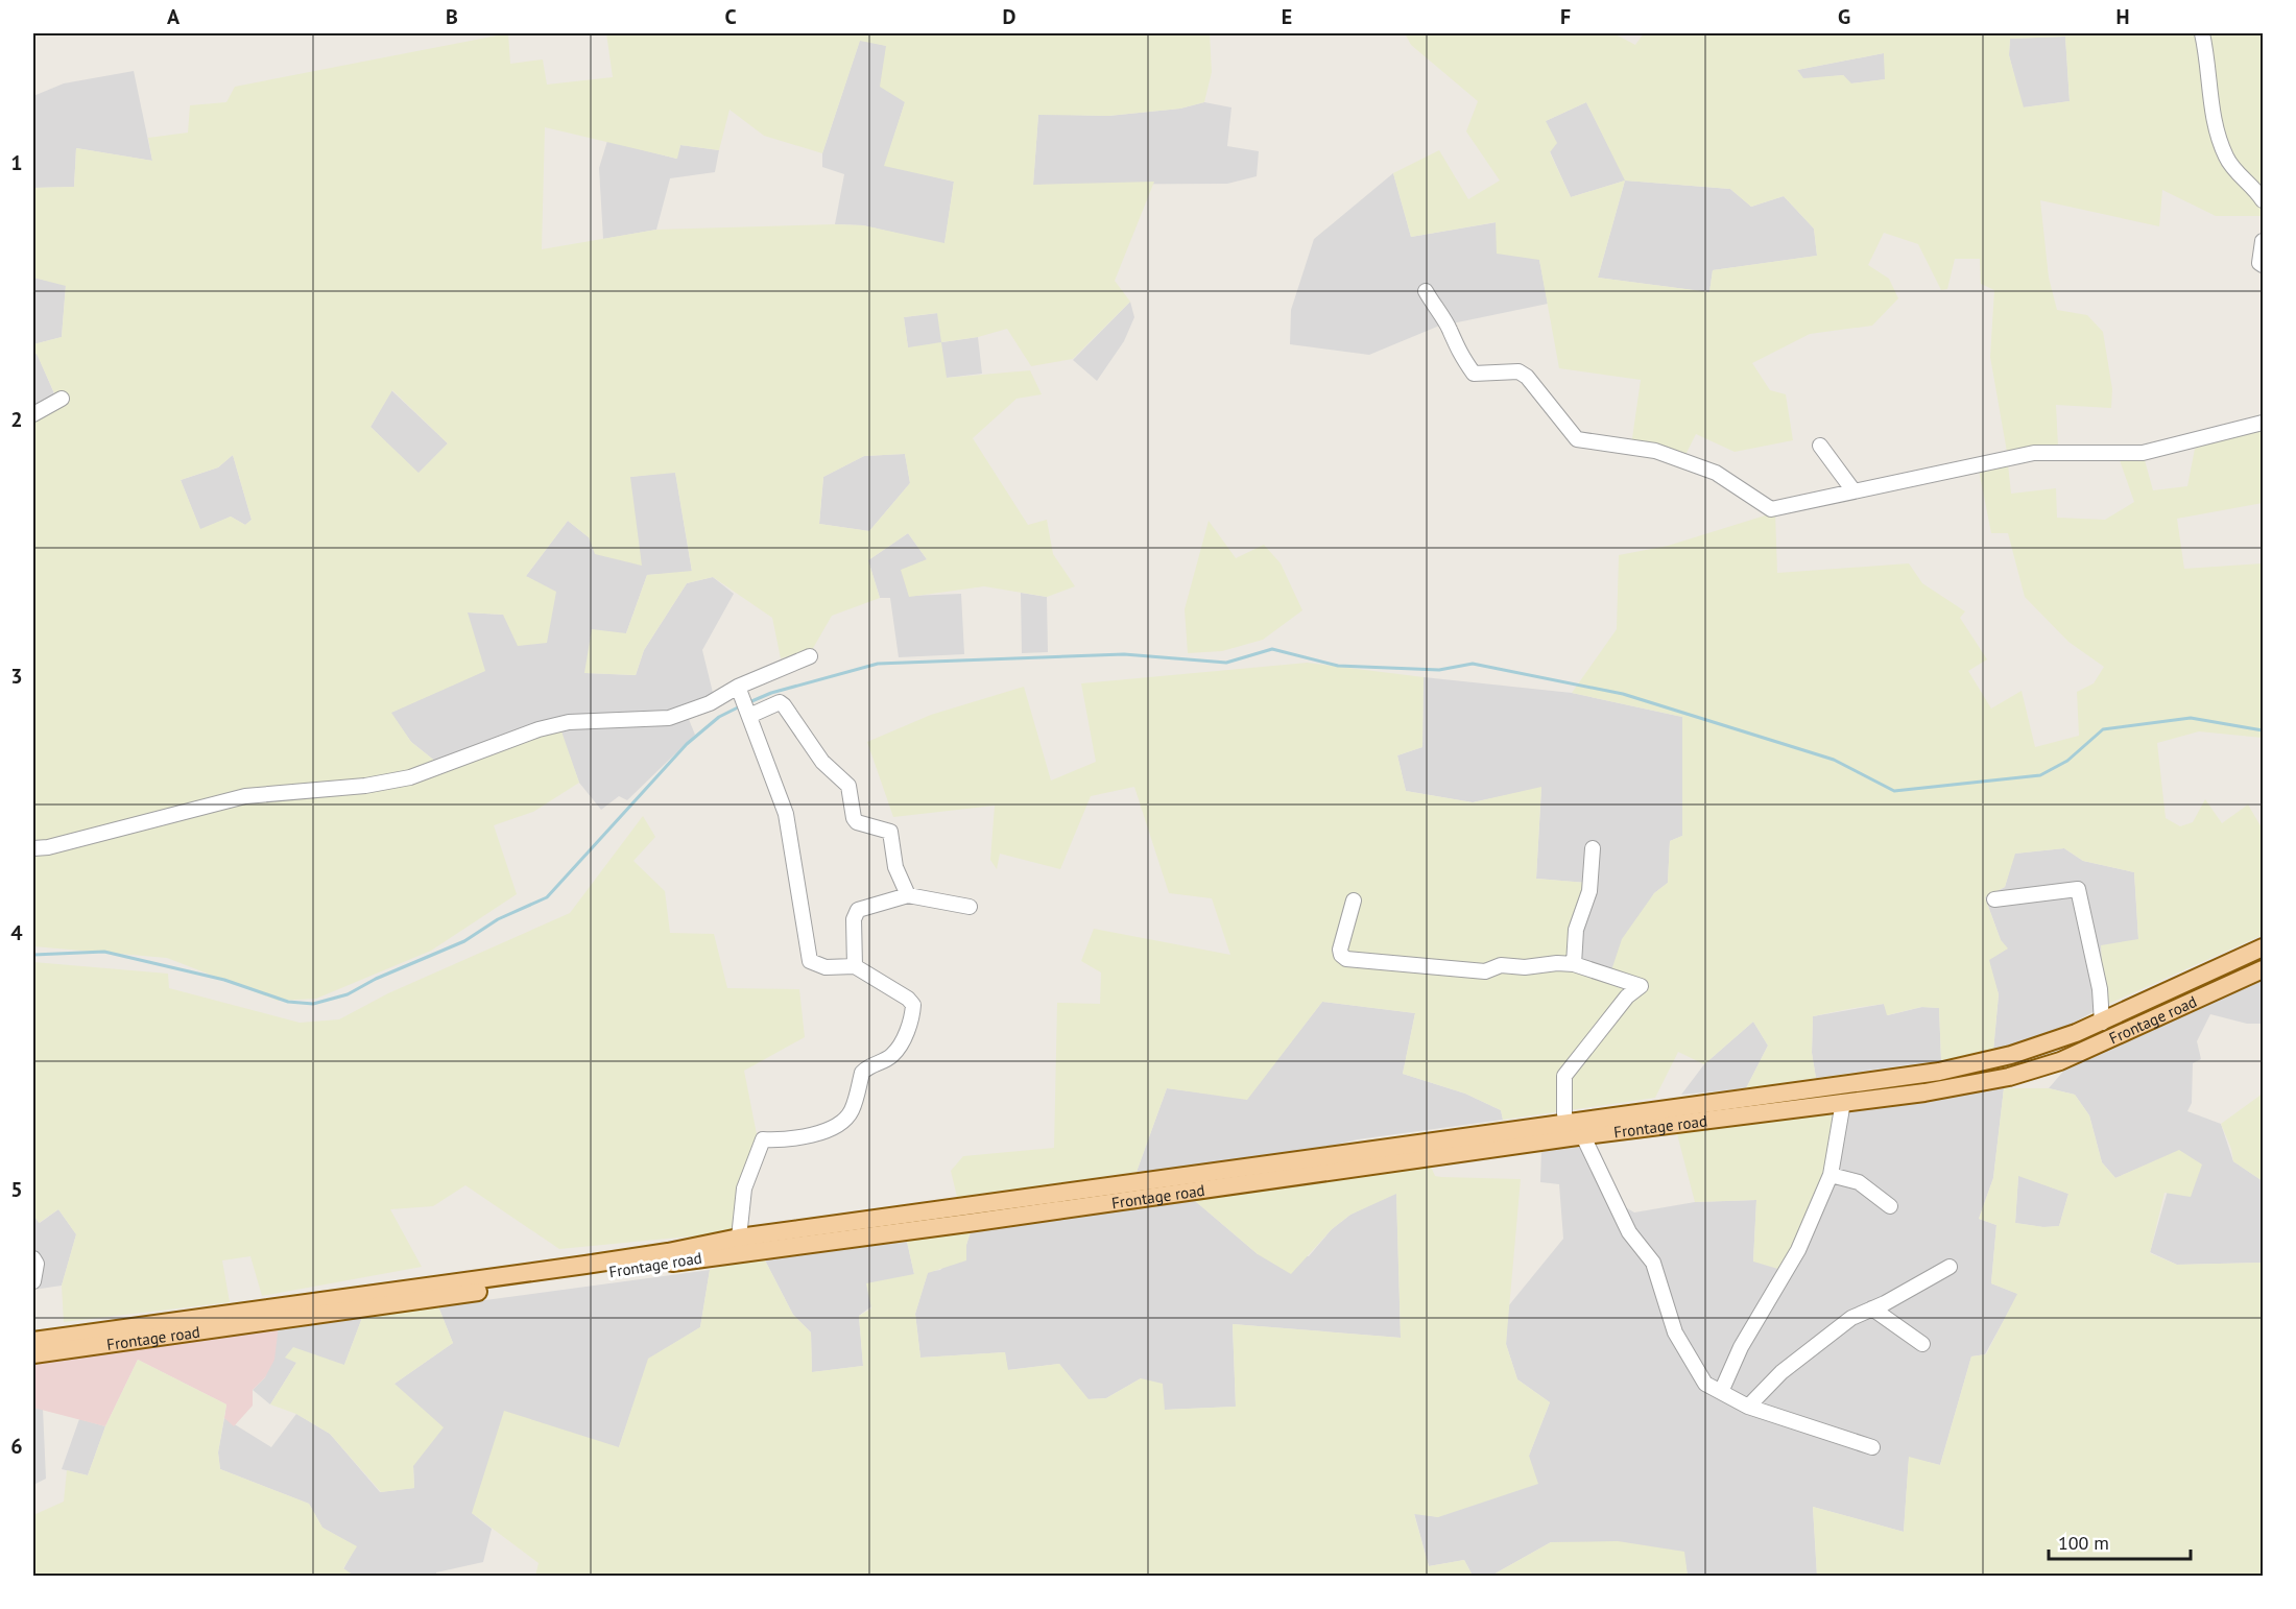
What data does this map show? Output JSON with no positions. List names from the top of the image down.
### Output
{
  "streets": {
    "main road": ["Frontage road"]
  },
  "scale_bar": "100 m",
  "grid": {
    "columns": [
      "A",
      "B",
      "C",
      "D",
      "E",
      "F",
      "G",
      "H"
    ],
    "rows": [
      "1",
      "2",
      "3",
      "4",
      "5",
      "6"
    ]
  }
}
